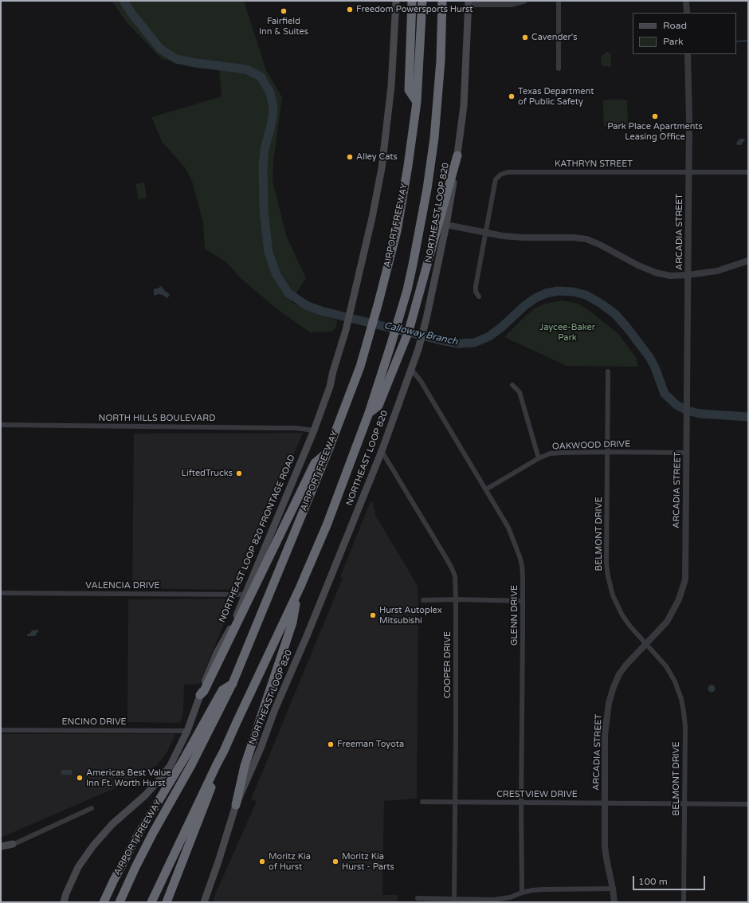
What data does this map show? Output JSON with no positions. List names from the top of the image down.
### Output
{
  "streets": {
    "highway": ["AIRPORT FREEWAY"],
    "main road": ["NORTHEAST LOOP 820", "NORTHEAST LOOP 820 FRONTAGE ROAD"],
    "street": [
      "KATHRYN STREET",
      "ARCADIA STREET",
      "NORTH HILLS BOULEVARD",
      "OAKWOOD DRIVE",
      "BELMONT DRIVE",
      "VALENCIA DRIVE",
      "GLENN DRIVE",
      "COOPER DRIVE",
      "ENCINO DRIVE",
      "CRESTVIEW DRIVE"
    ]
  },
  "crossings": [
    ["KATHRYN STREET", "ARCADIA STREET"],
    ["NORTHEAST LOOP 820", "GLENN DRIVE"],
    ["NORTHEAST LOOP 820", "COOPER DRIVE"],
    ["ARCADIA STREET", "OAKWOOD DRIVE"],
    ["ARCADIA STREET", "BELMONT DRIVE"],
    ["ARCADIA STREET", "CRESTVIEW DRIVE"],
    ["NORTH HILLS BOULEVARD", "NORTHEAST LOOP 820 FRONTAGE ROAD"],
    ["OAKWOOD DRIVE", "BELMONT DRIVE"],
    ["OAKWOOD DRIVE", "GLENN DRIVE"],
    ["BELMONT DRIVE", "CRESTVIEW DRIVE"],
    ["NORTHEAST LOOP 820 FRONTAGE ROAD", "VALENCIA DRIVE"],
    ["NORTHEAST LOOP 820 FRONTAGE ROAD", "ENCINO DRIVE"],
    ["GLENN DRIVE", "CRESTVIEW DRIVE"],
    ["COOPER DRIVE", "CRESTVIEW DRIVE"]
  ],
  "water": ["Calloway Branch"],
  "parks": ["Jaycee-Baker Park"],
  "places": [
    "Freedom Powersports Hurst",
    "Fairfield Inn & Suites",
    "Cavender's",
    "Texas Department of Public Safety",
    "Park Place Apartments Leasing Office",
    "Alley Cats",
    "LiftedTrucks",
    "Hurst Autoplex Mitsubishi",
    "Freeman Toyota",
    "Americas Best Value Inn Ft. Worth Hurst",
    "Moritz Kia of Hurst",
    "Moritz Kia Hurst - Parts"
  ],
  "legend": ["Road", "Park"],
  "scale_bar": "100 m"
}
